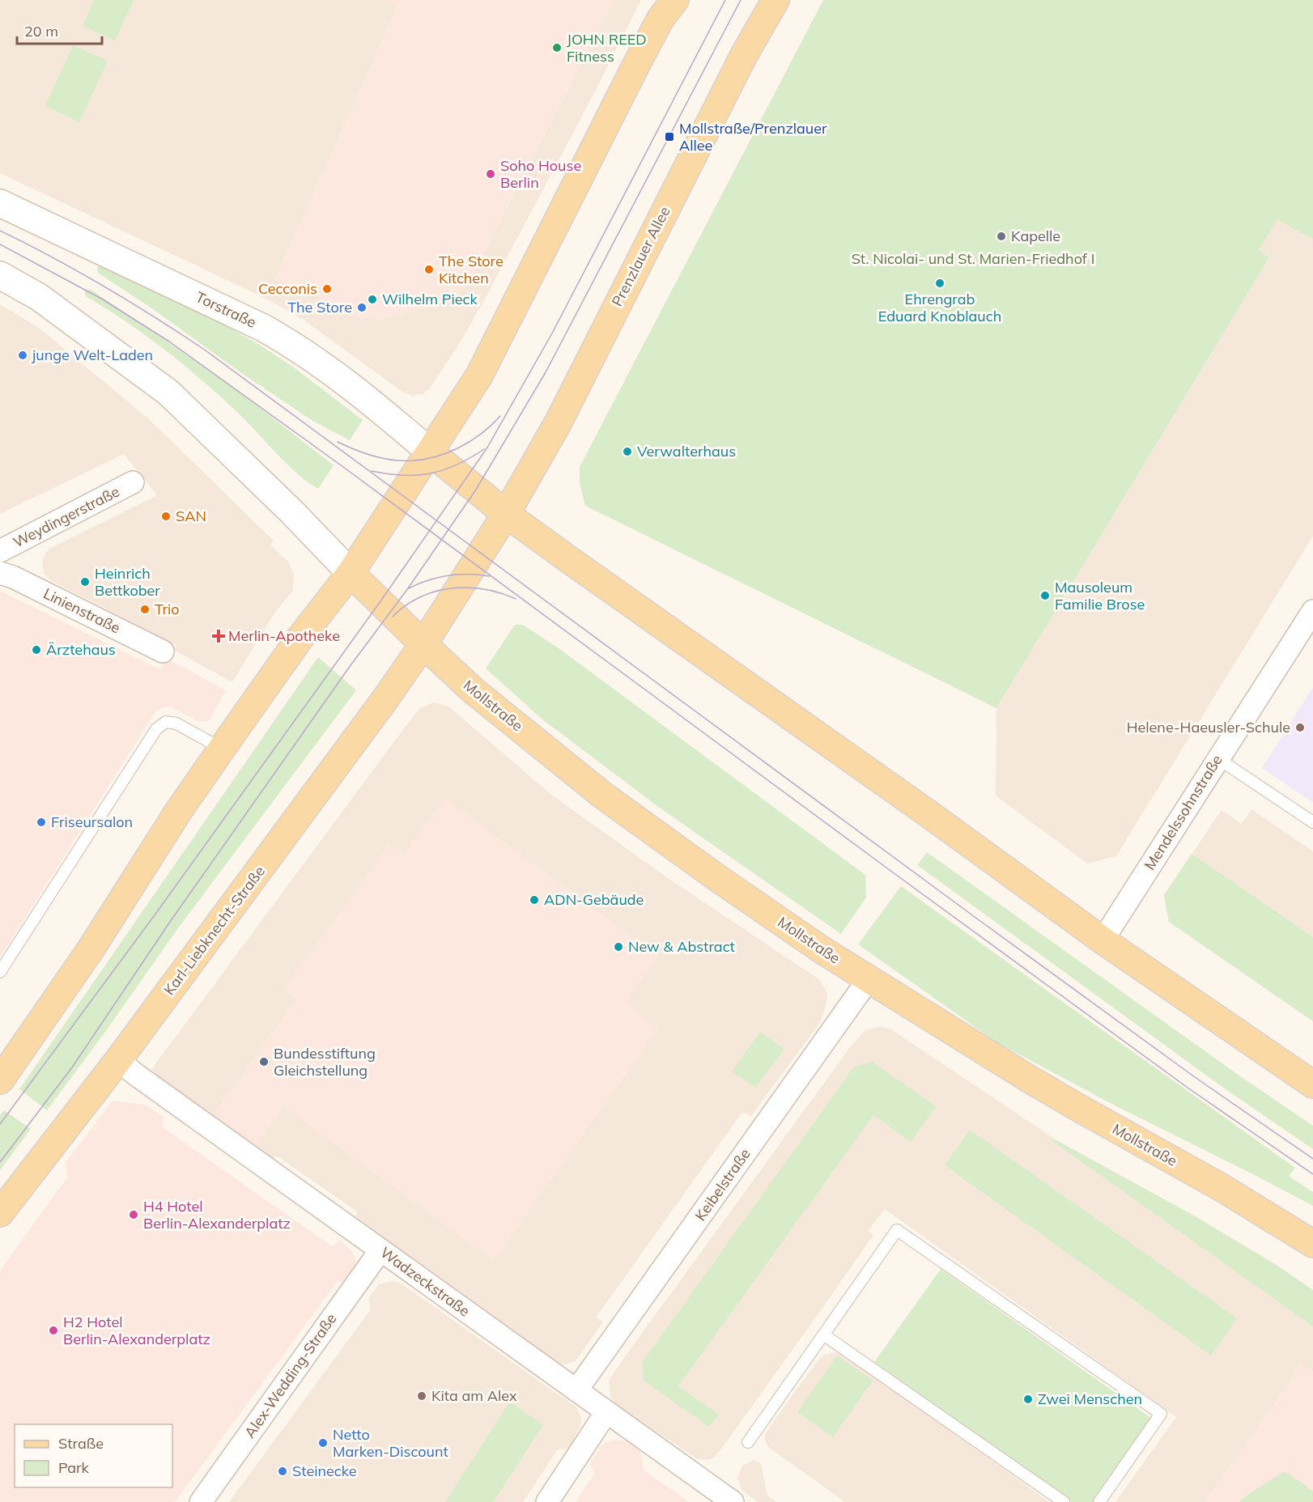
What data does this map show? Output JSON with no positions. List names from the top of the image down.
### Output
{
  "streets": {
    "main road": [
      "Prenzlauer Allee",
      "Torstraße",
      "Mollstraße",
      "Karl-Liebknecht-Straße"
    ],
    "street": [
      "Weydingerstraße",
      "Linienstraße",
      "Mendelssohnstraße",
      "Keibelstraße",
      "Wadzeckstraße",
      "Alex-Wedding-Straße"
    ]
  },
  "crossings": [
    ["Prenzlauer Allee", "Mollstraße"],
    ["Prenzlauer Allee", "Karl-Liebknecht-Straße"],
    ["Mollstraße", "Karl-Liebknecht-Straße"],
    ["Mollstraße", "Keibelstraße"],
    ["Karl-Liebknecht-Straße", "Wadzeckstraße"],
    ["Keibelstraße", "Wadzeckstraße"],
    ["Wadzeckstraße", "Alex-Wedding-Straße"]
  ],
  "parks": ["St. Nicolai- und St. Marien-Friedhof I"],
  "places": {
    "other": [
      "JOHN REED Fitness",
      "Soho House Berlin",
      "Kapelle",
      "The Store Kitchen",
      "Ehrengrab Eduard Knoblauch",
      "Cecconis",
      "Wilhelm Pieck",
      "The Store",
      "junge Welt-Laden",
      "Verwalterhaus",
      "SAN",
      "Heinrich Bettkober",
      "Mausoleum Familie Brose",
      "Trio",
      "Ärztehaus",
      "Helene-Haeusler-Schule",
      "Friseursalon",
      "ADN-Gebäude",
      "New & Abstract",
      "Bundesstiftung Gleichstellung",
      "H4 Hotel Berlin-Alexanderplatz",
      "H2 Hotel Berlin-Alexanderplatz",
      "Kita am Alex",
      "Zwei Menschen",
      "Netto Marken-Discount",
      "Steinecke"
    ],
    "transit": ["Mollstraße/Prenzlauer Allee"],
    "health": ["Merlin-Apotheke"]
  },
  "legend": ["Straße", "Park"],
  "scale_bar": "20 m"
}
